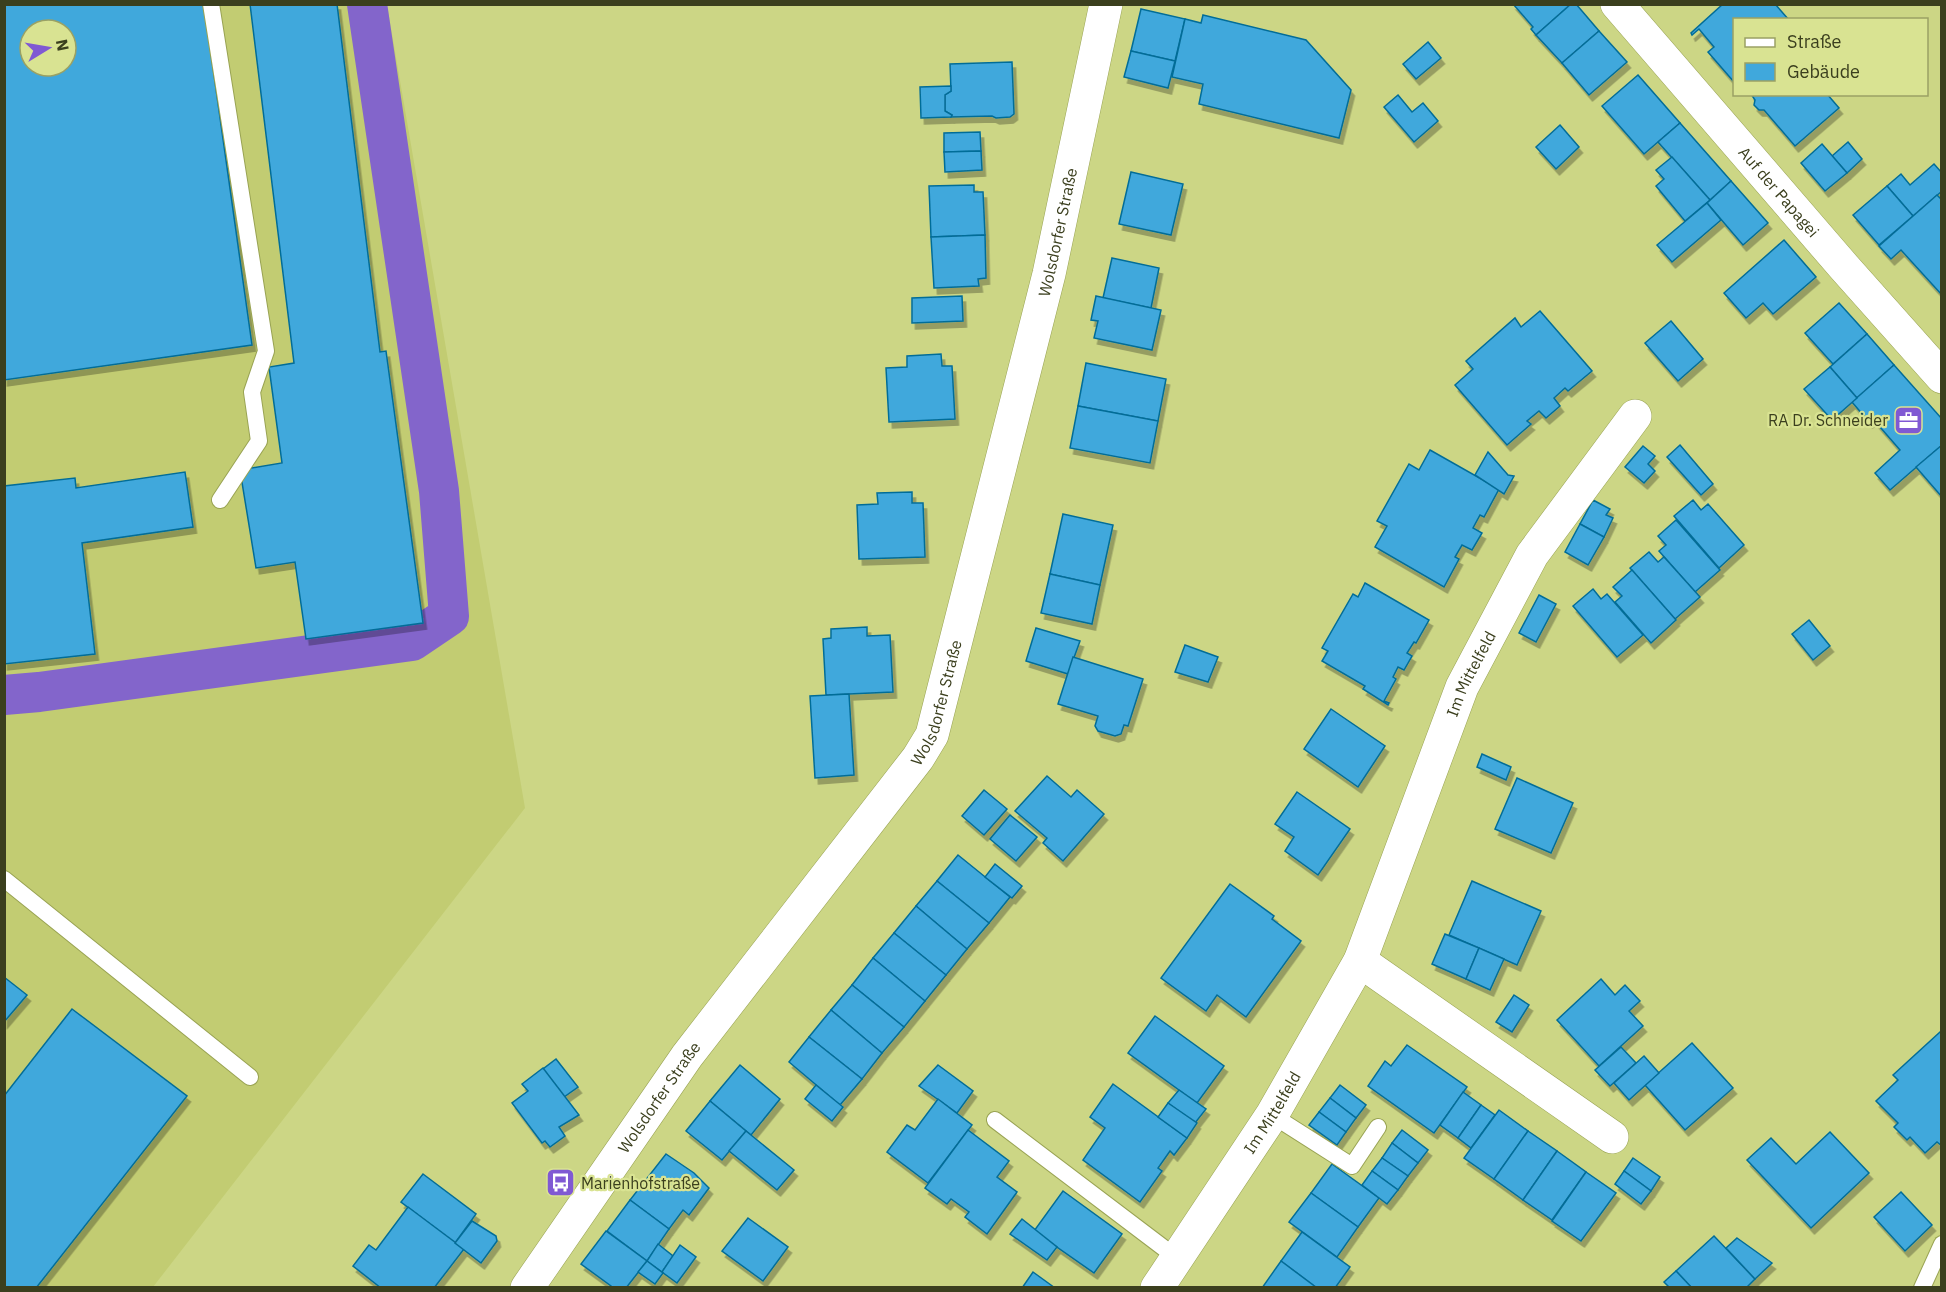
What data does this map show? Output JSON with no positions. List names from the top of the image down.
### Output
{
  "streets": {
    "street": ["Auf der Papagei", "Wolsdorfer Straße", "Im Mittelfeld"]
  },
  "places": {
    "office": ["RA Dr. Schneider"],
    "bus stop": ["Marienhofstraße"]
  },
  "legend": ["Straße", "Gebäude"],
  "north": "right"
}
